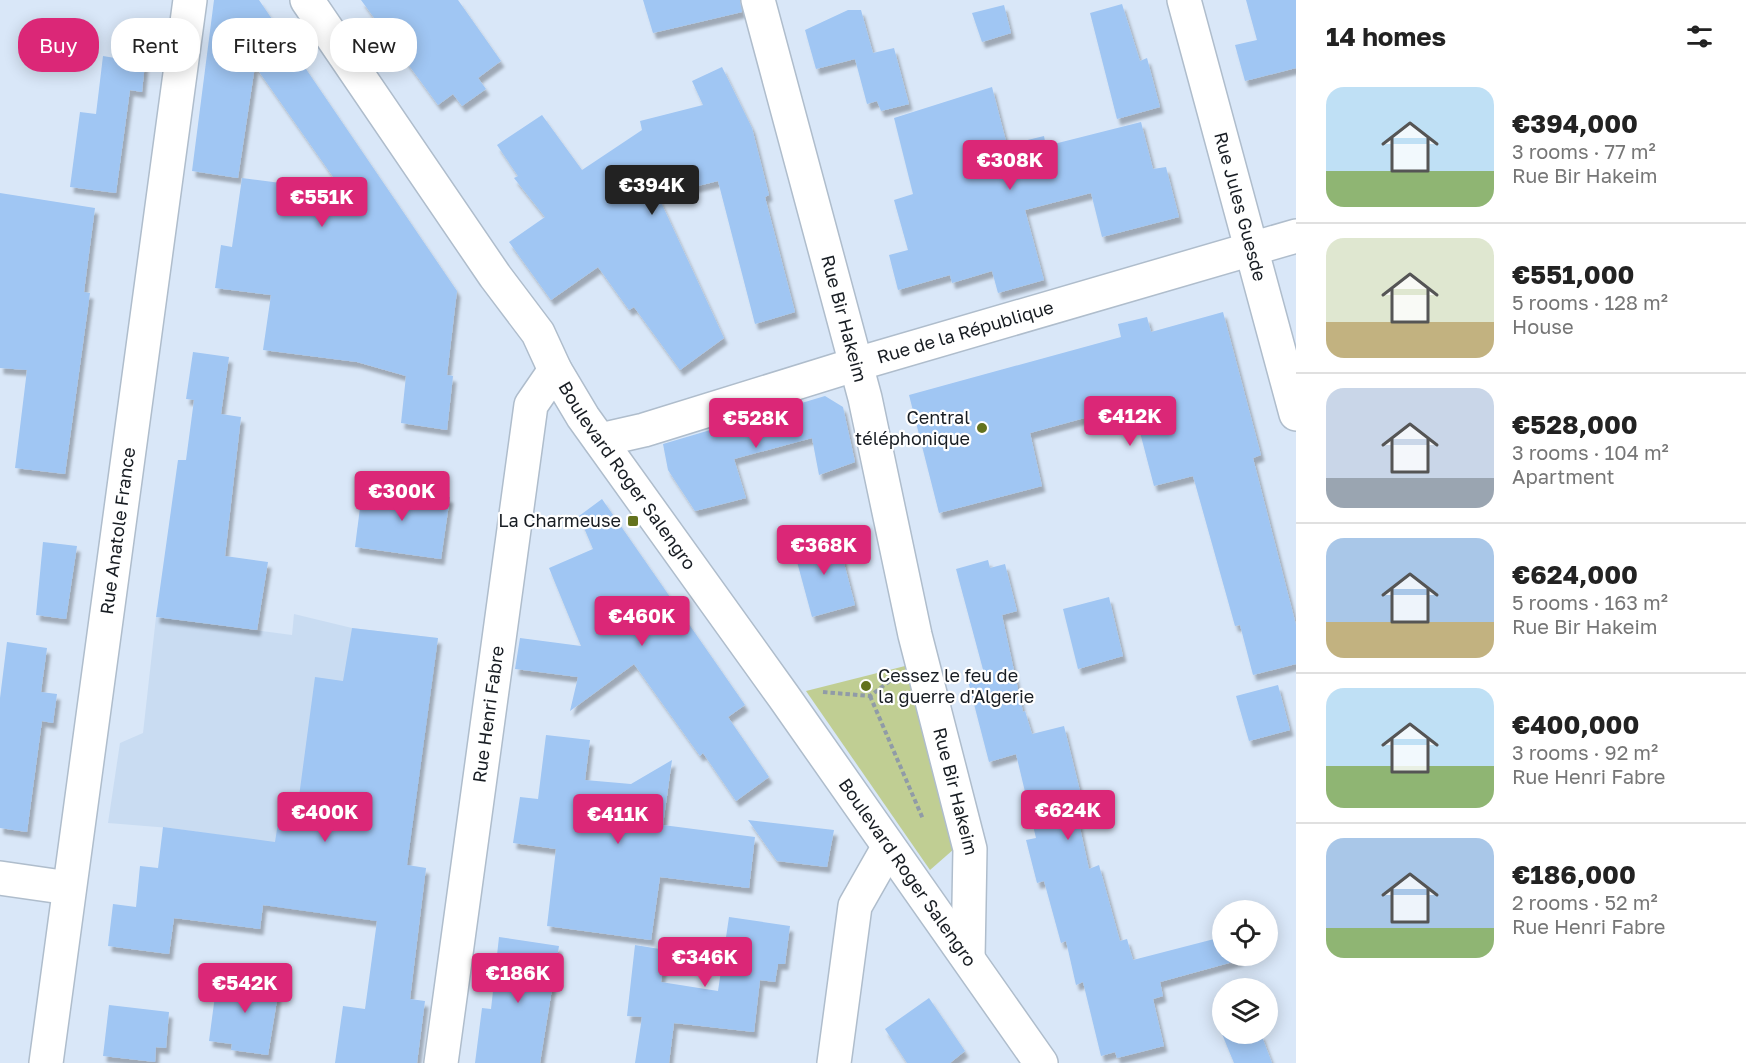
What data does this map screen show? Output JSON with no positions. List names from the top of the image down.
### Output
{
  "streets": {
    "street": [
      "Rue Jules Guesde",
      "Rue Bir Hakeim",
      "Rue de la République",
      "Boulevard Roger Salengro",
      "Rue Anatole France",
      "Rue Henri Fabre"
    ]
  },
  "crossings": [
    ["Rue Jules Guesde", "Rue de la République"],
    ["Rue Bir Hakeim", "Rue de la République"],
    ["Rue Bir Hakeim", "Boulevard Roger Salengro"],
    ["Rue de la République", "Boulevard Roger Salengro"],
    ["Boulevard Roger Salengro", "Rue Henri Fabre"]
  ],
  "places": {
    "other": ["Central téléphonique", "Cessez le feu de la guerre d'Algerie"],
    "transit": ["La Charmeuse"]
  },
  "page": {
    "heading": "14 homes",
    "chip": [
      "Buy",
      "Rent",
      "Filters",
      "New"
    ],
    "list": [
      {
        "name": "€394,000",
        "note": "3 rooms · 77 m² · Rue Bir Hakeim"
      },
      {
        "name": "€551,000",
        "note": "5 rooms · 128 m² · House"
      },
      {
        "name": "€528,000",
        "note": "3 rooms · 104 m² · Apartment"
      },
      {
        "name": "€624,000",
        "note": "5 rooms · 163 m² · Rue Bir Hakeim"
      },
      {
        "name": "€400,000",
        "note": "3 rooms · 92 m² · Rue Henri Fabre"
      },
      {
        "name": "€186,000",
        "note": "2 rooms · 52 m² · Rue Henri Fabre"
      }
    ],
    "price": [
      "€308K",
      "€394K",
      "€551K",
      "€412K",
      "€528K",
      "€300K",
      "€368K",
      "€460K",
      "€624K",
      "€400K",
      "€411K",
      "€346K",
      "€186K",
      "€542K"
    ]
  }
}
